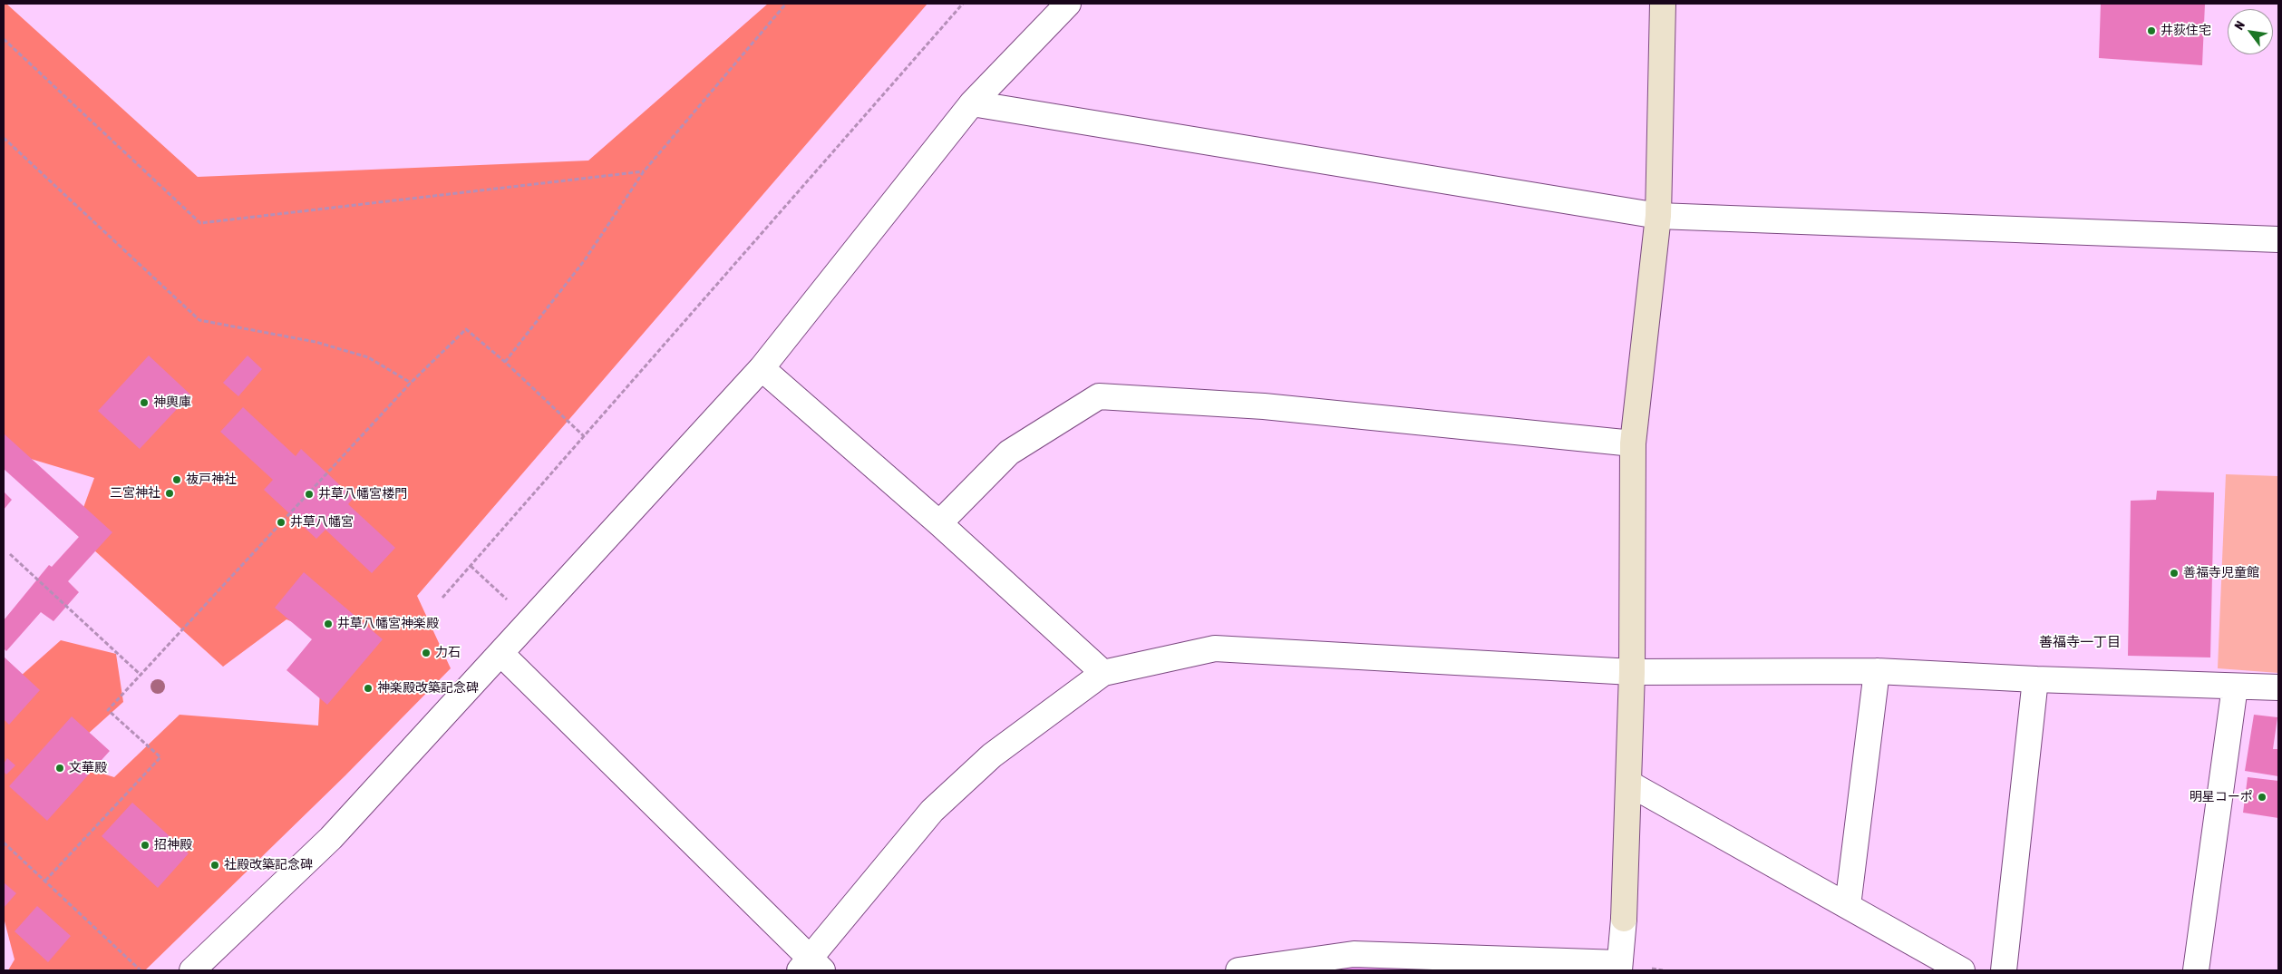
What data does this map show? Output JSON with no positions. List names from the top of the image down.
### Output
{
  "districts": ["善福寺一丁目"],
  "places": [
    "井荻住宅",
    "神輿庫",
    "鿆戸神社",
    "三宮神社",
    "井草八幡宮楼門",
    "井草八幡宮",
    "善福寺児童館",
    "井草八幡宮神楽殿",
    "力石",
    "神楽殿改築記念碑",
    "文華殿",
    "明星コーポ",
    "招神殿",
    "社殿改築記念碑"
  ],
  "north": "top left"
}
